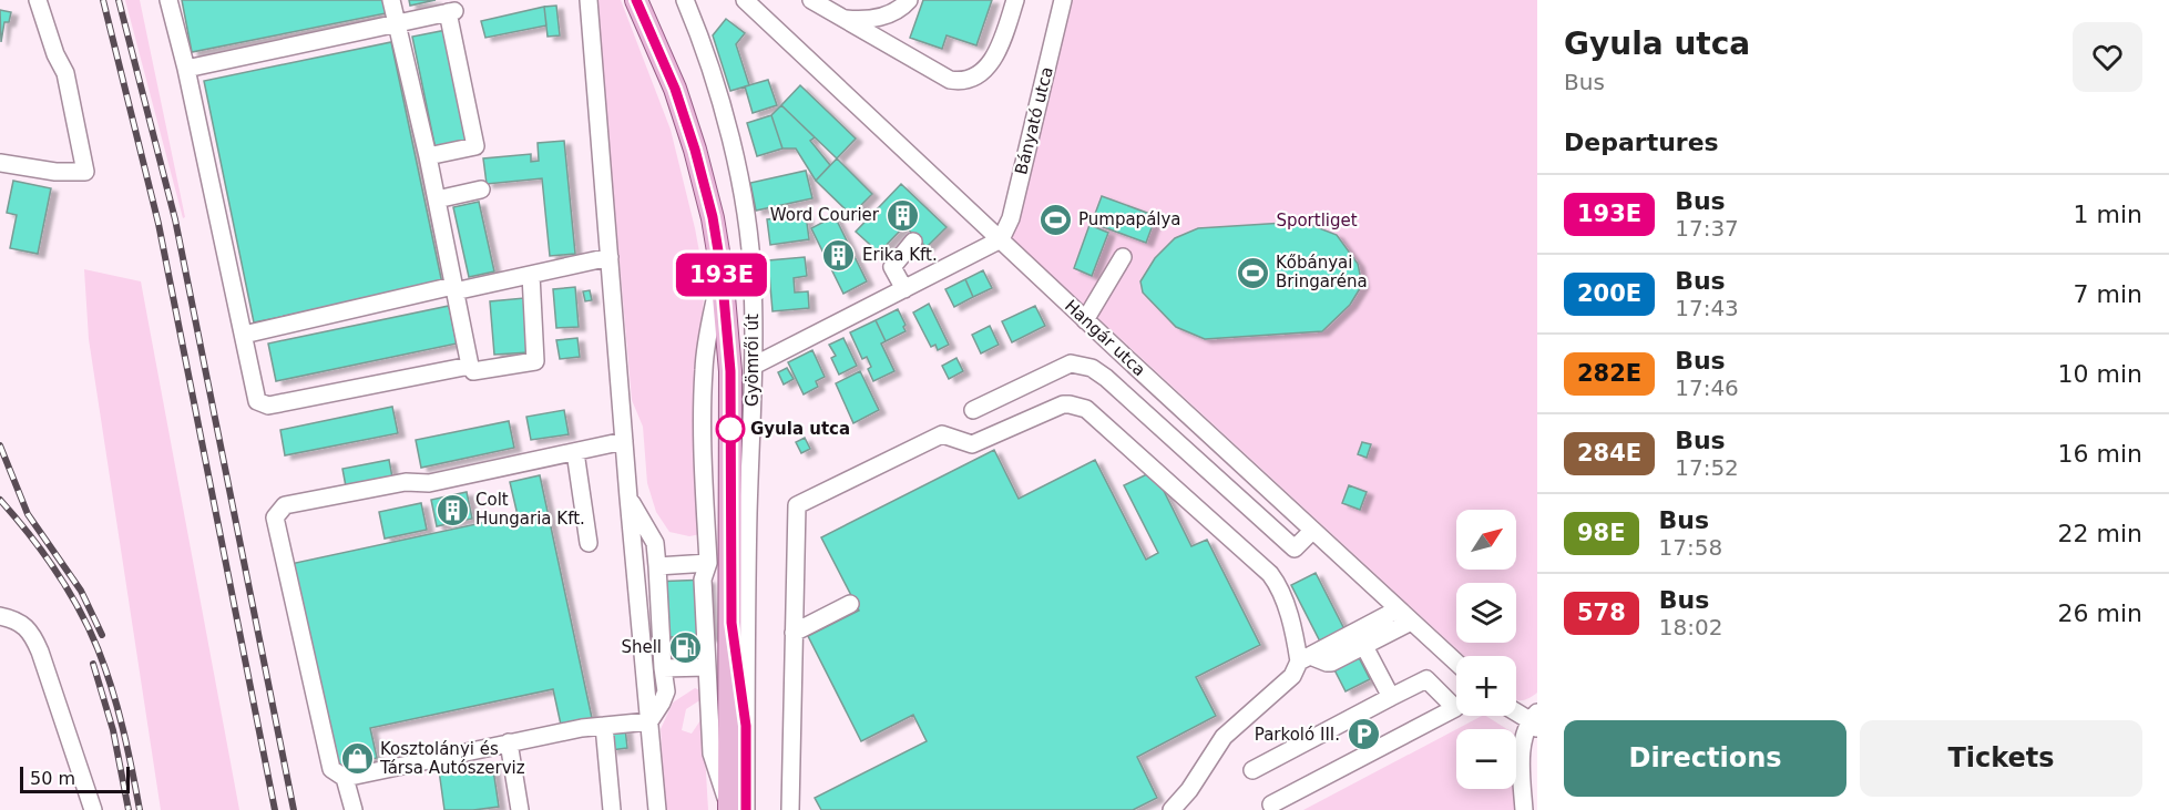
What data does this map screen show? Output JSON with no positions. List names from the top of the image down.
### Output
{
  "streets": {
    "street": ["Bányató utca", "Hangár utca", "Gyömrői út"]
  },
  "crossings": [
    ["Bányató utca", "Hangár utca"]
  ],
  "parks": ["Sportliget"],
  "places": {
    "building": ["Word Courier", "Erika Kft.", "Colt Hungaria Kft."],
    "sports": ["Pumpapálya", "Kőbányai Bringaréna"],
    "other": ["Gyula utca"],
    "fuel station": ["Shell"],
    "parking": ["Parkoló III."],
    "shop": ["Kosztolányi és Társa Autószerviz"]
  },
  "lines": ["bus line 193E"],
  "scale_bar": "50 m",
  "north": "top right",
  "page": {
    "on_map": "193E",
    "heading": [
      ["Gyula utca", "Bus"],
      "Departures"
    ],
    "list": [
      {
        "mark": "193E",
        "name": "Bus",
        "note": "17:37",
        "value": "1 min"
      },
      {
        "mark": "200E",
        "name": "Bus",
        "note": "17:43",
        "value": "7 min"
      },
      {
        "mark": "282E",
        "name": "Bus",
        "note": "17:46",
        "value": "10 min"
      },
      {
        "mark": "284E",
        "name": "Bus",
        "note": "17:52",
        "value": "16 min"
      },
      {
        "mark": "98E",
        "name": "Bus",
        "note": "17:58",
        "value": "22 min"
      },
      {
        "mark": "578",
        "name": "Bus",
        "note": "18:02",
        "value": "26 min"
      }
    ],
    "map_buttons": ["+", "−"],
    "buttons": ["Directions", "Tickets"],
    "scale": "50 m"
  }
}
